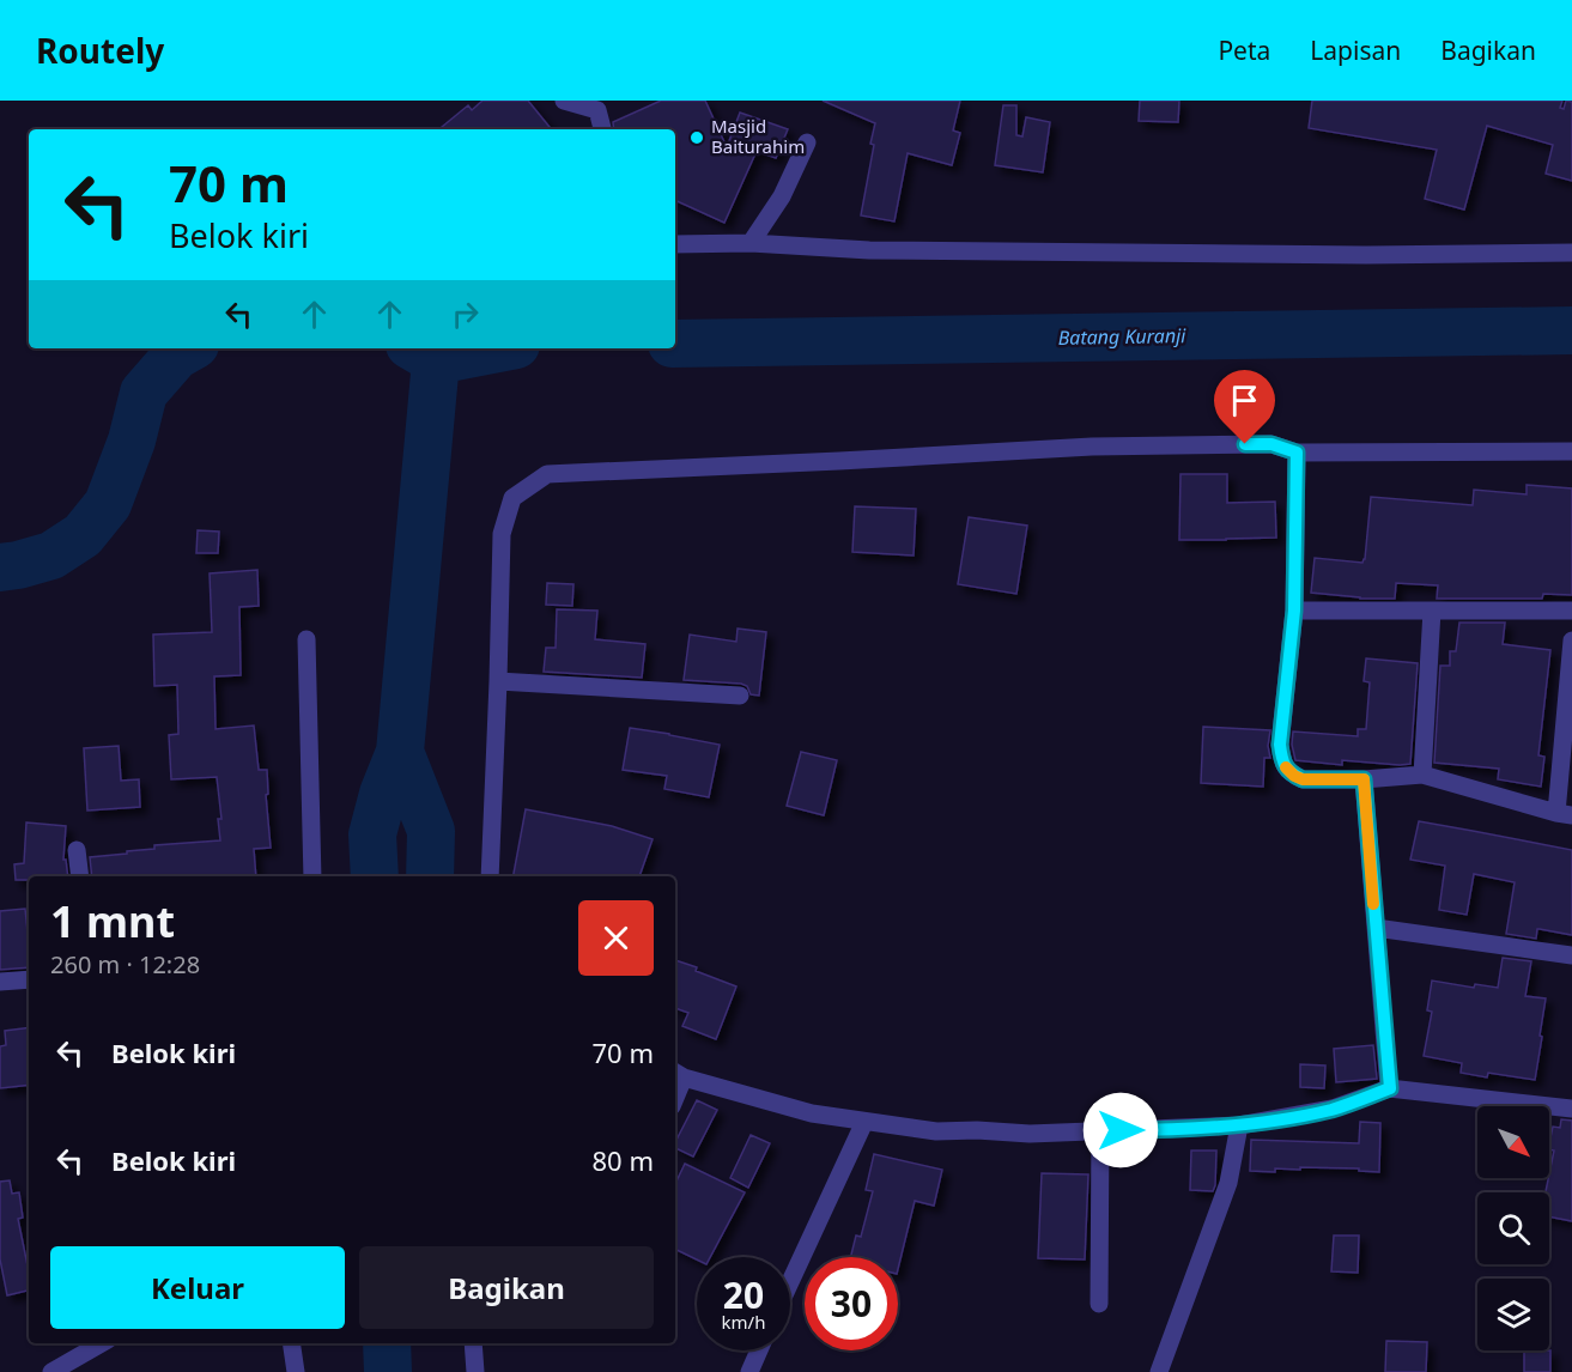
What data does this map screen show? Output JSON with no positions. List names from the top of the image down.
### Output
{
  "water": ["Batang Kuranji"],
  "places": ["Masjid Baiturahim"],
  "north": "bottom right",
  "page": {
    "header": "Routely",
    "nav": ["Peta", "Lapisan", "Bagikan"],
    "turn": ["70 m", "Belok kiri"],
    "heading": ["1 mnt", "260 m · 12:28"],
    "list": [
      {
        "name": "Belok kiri",
        "value": "70 m"
      },
      {
        "name": "Belok kiri",
        "value": "80 m"
      }
    ],
    "buttons": ["Keluar", "Bagikan"],
    "speed": "20 km/h",
    "limit": "30"
  }
}
